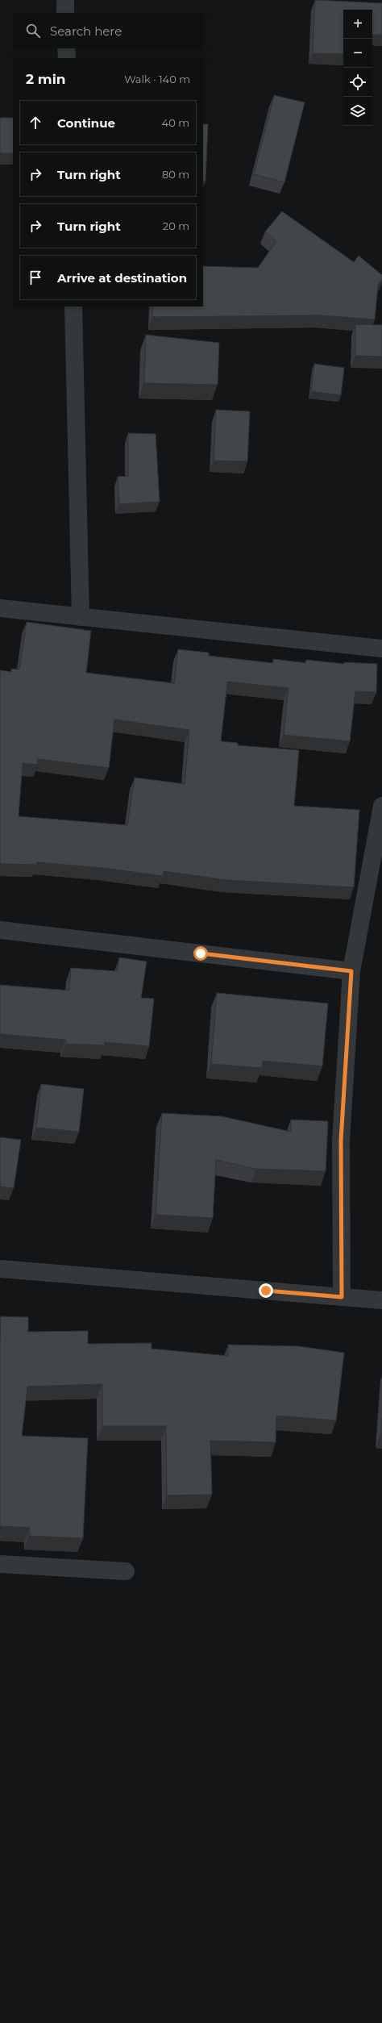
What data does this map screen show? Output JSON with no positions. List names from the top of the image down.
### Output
{
  "page": {
    "map_buttons": ["+", "−"],
    "search": "Search here",
    "heading": ["2 min", "Walk · 140 m"],
    "list": [
      ["Continue", "40 m"],
      ["Turn right", "80 m"],
      ["Turn right", "20 m"],
      "Arrive at destination"
    ]
  }
}
